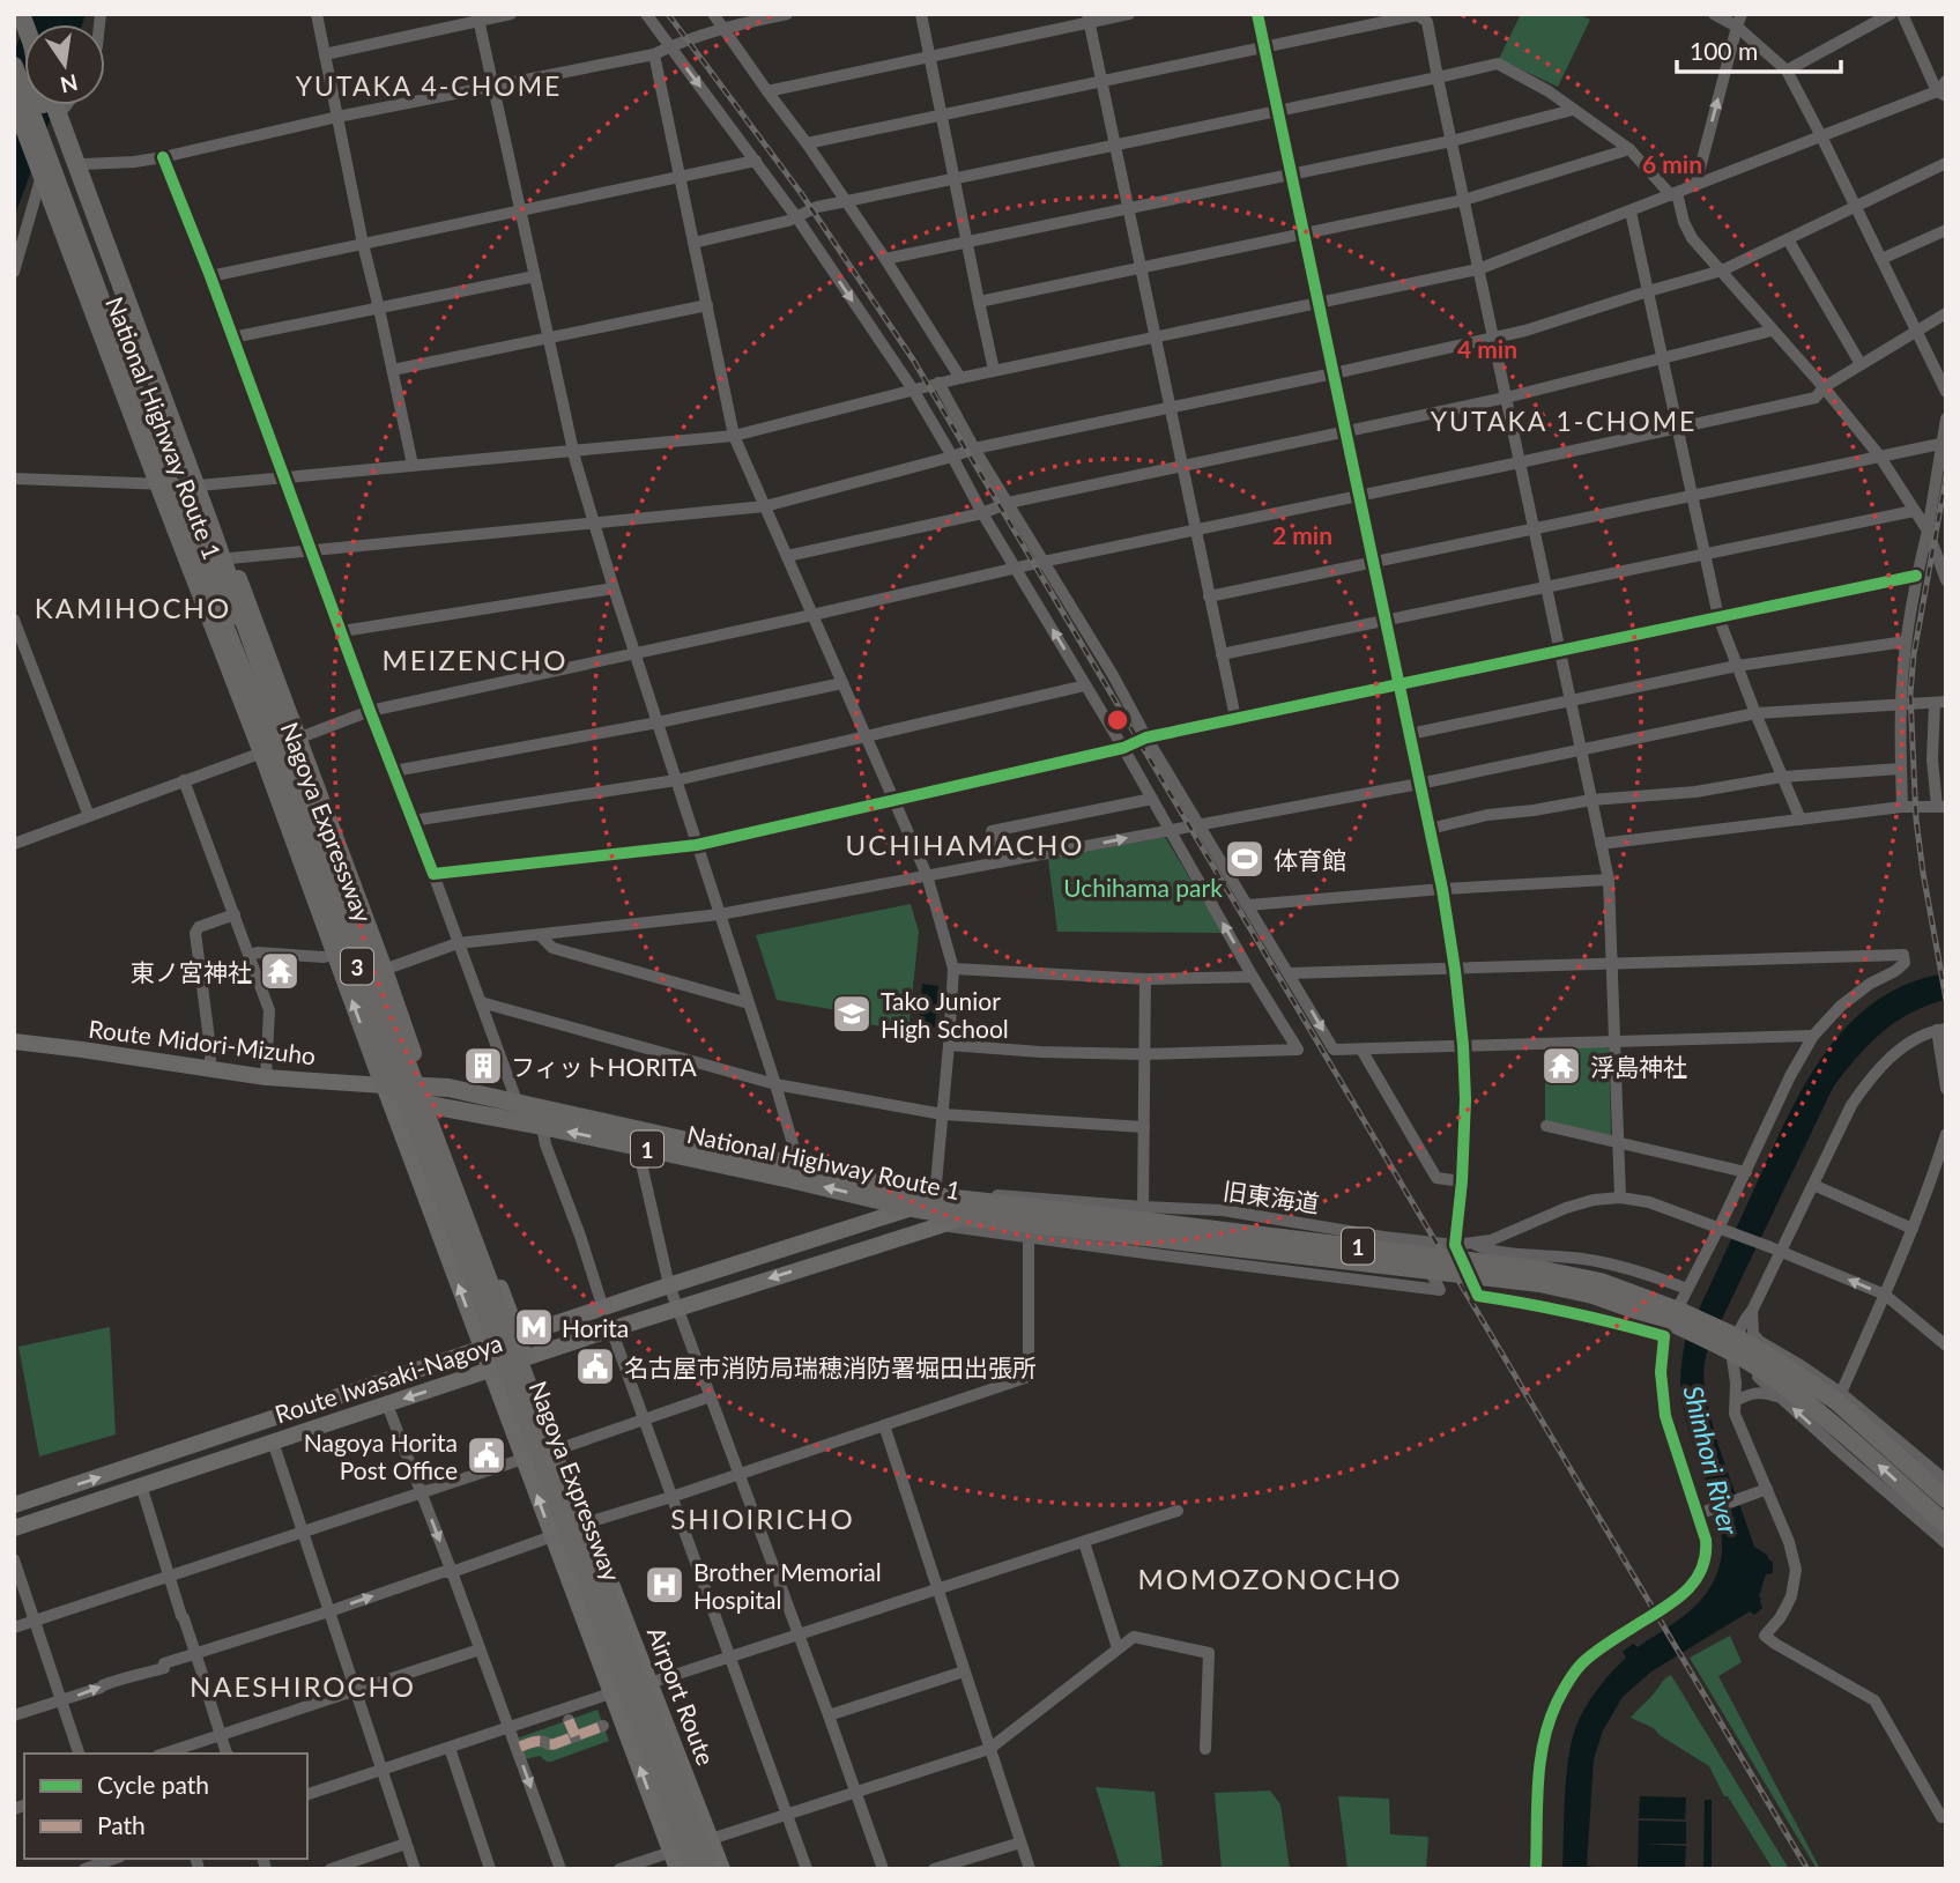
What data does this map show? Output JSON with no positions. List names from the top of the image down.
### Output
{
  "streets": {
    "highway": [
      "National Highway Route 1",
      "Nagoya Expressway",
      "3",
      "1"
    ],
    "main road": ["Route Midori-Mizuho", "Route Iwasaki-Nagoya", "Airport Route"],
    "street": ["旧東海道"]
  },
  "crossings": [
    ["National Highway Route 1", "Route Midori-Mizuho"],
    ["National Highway Route 1", "1"],
    ["National Highway Route 1", "旧東海道"],
    ["National Highway Route 1", "Route Iwasaki-Nagoya"],
    ["National Highway Route 1", "Airport Route"],
    ["Route Midori-Mizuho", "1"],
    ["1", "Airport Route"],
    ["旧東海道", "Route Iwasaki-Nagoya"],
    ["Route Iwasaki-Nagoya", "Airport Route"]
  ],
  "districts": [
    "YUTAKA 4-CHOME",
    "YUTAKA 1-CHOME",
    "KAMIHOCHO",
    "MEIZENCHO",
    "UCHIHAMACHO",
    "SHIOIRICHO",
    "MOMOZONOCHO",
    "NAESHIROCHO"
  ],
  "water": ["Shinhori River"],
  "parks": ["Uchihama park"],
  "places": {
    "sports": ["体育館"],
    "temple": ["東ノ宮神社", "浮島神社"],
    "school or university": ["Tako Junior High School"],
    "building": ["フィットHORITA"],
    "metro station": ["Horita"],
    "public building": ["名古屋市消防局瑞穂消防署堀田出張所", "Nagoya Horita Post Office"],
    "hospital": ["Brother Memorial Hospital"]
  },
  "legend": ["Cycle path", "Path"],
  "scale_bar": "100 m",
  "north": "bottom",
  "rings": ["6 min", "4 min", "2 min"]
}
